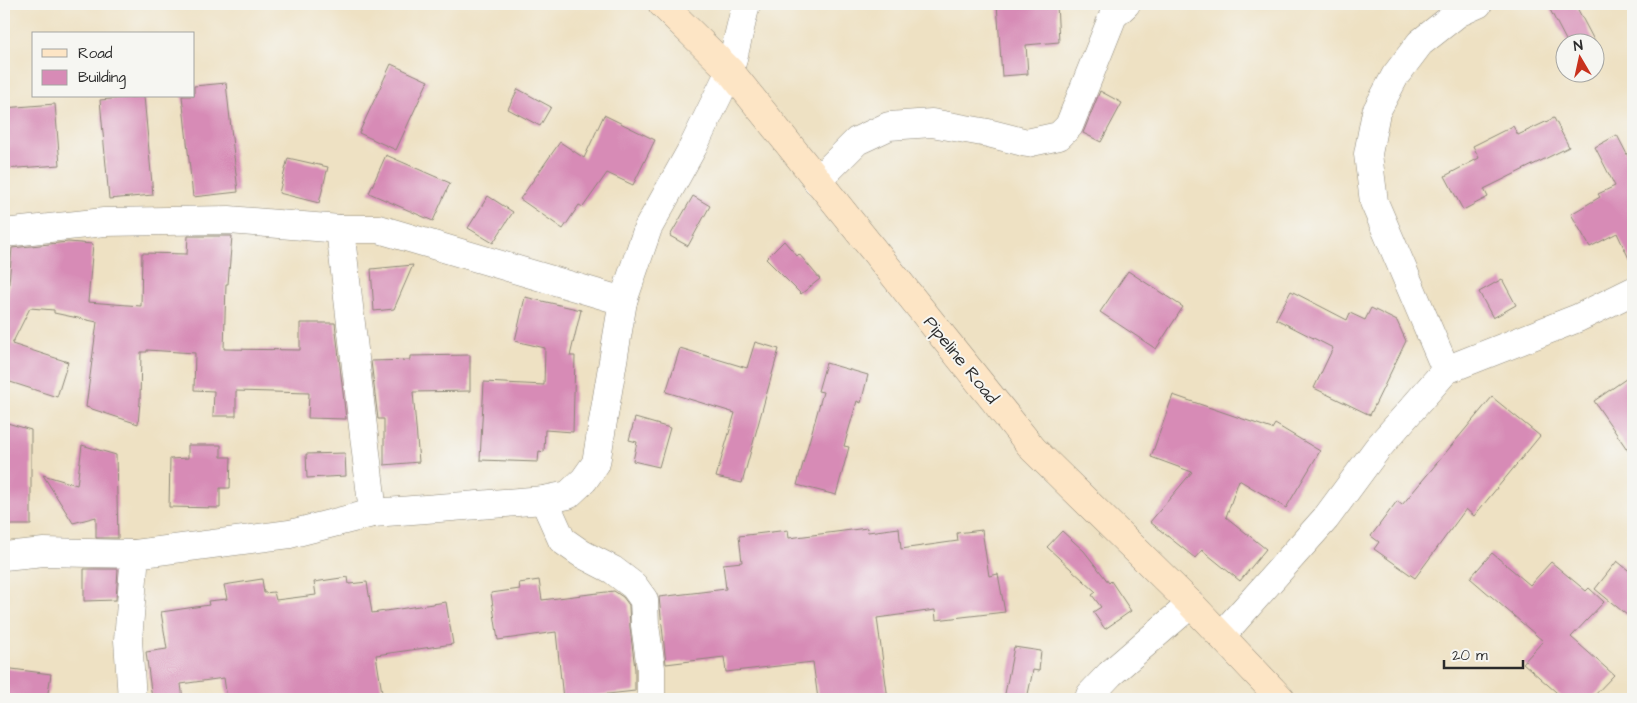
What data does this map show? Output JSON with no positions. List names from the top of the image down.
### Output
{
  "streets": {
    "street": ["Pipeline Road"]
  },
  "legend": ["Road", "Building"],
  "scale_bar": "20 m",
  "north": "top"
}
